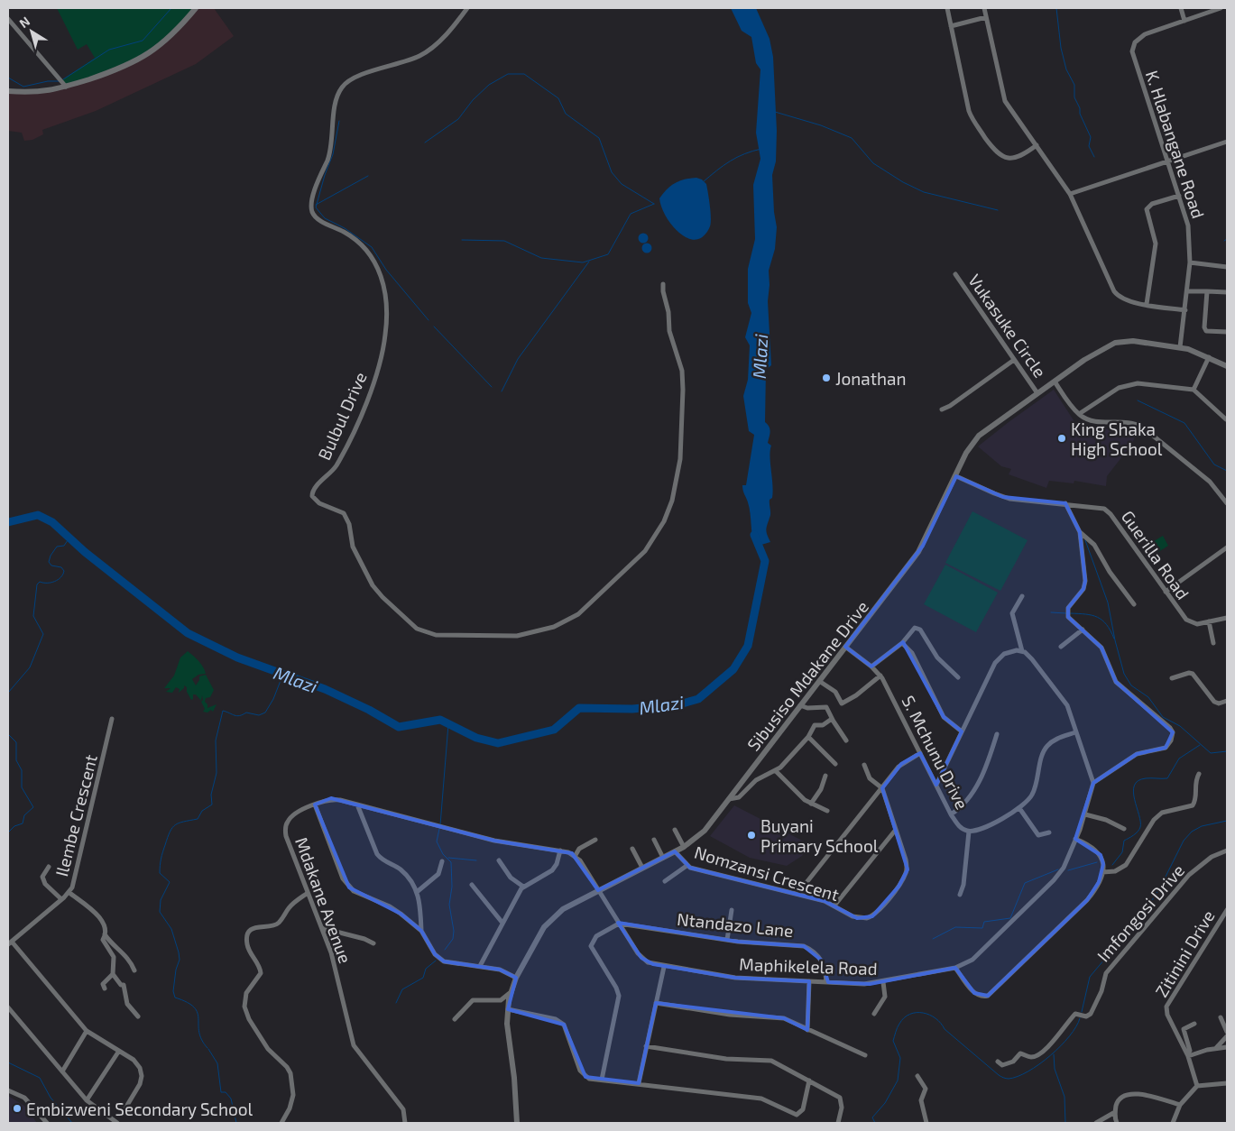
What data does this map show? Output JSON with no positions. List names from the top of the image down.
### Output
{
  "streets": {
    "street": [
      "K. Hlabangane Road",
      "Vukasuke Circle",
      "Bulbul Drive",
      "Guerilla Road",
      "Sibusiso Mdakane Drive",
      "S. Mchunu Drive",
      "Ilembe Crescent",
      "Nomzansi Crescent",
      "Mdakane Avenue",
      "Imfongosi Drive",
      "Ntandazo Lane",
      "Zitinini Drive",
      "Maphikelela Road"
    ]
  },
  "crossings": [
    ["K. Hlabangane Road", "Sibusiso Mdakane Drive"],
    ["Vukasuke Circle", "Sibusiso Mdakane Drive"],
    ["Guerilla Road", "Sibusiso Mdakane Drive"],
    ["Sibusiso Mdakane Drive", "S. Mchunu Drive"],
    ["Sibusiso Mdakane Drive", "Nomzansi Crescent"],
    ["Sibusiso Mdakane Drive", "Maphikelela Road"],
    ["Ntandazo Lane", "Maphikelela Road"]
  ],
  "water": ["Mlazi"],
  "places": [
    "Jonathan",
    "King Shaka High School",
    "Buyani Primary School",
    "Embizweni Secondary School"
  ],
  "north": "top left"
}
